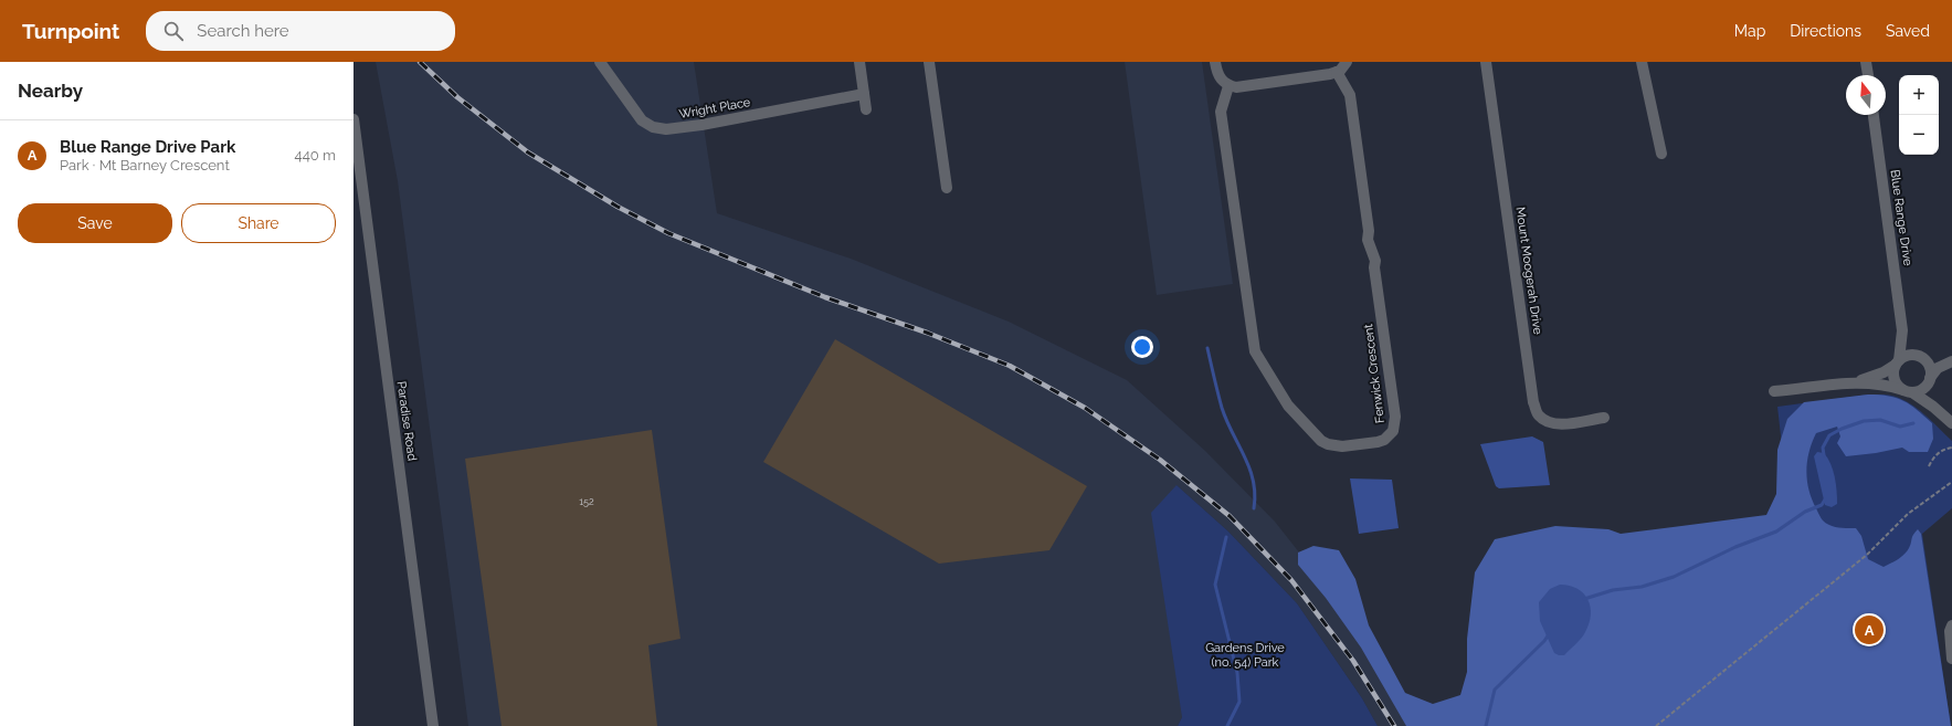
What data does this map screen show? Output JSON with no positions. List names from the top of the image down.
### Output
{
  "streets": {
    "street": [
      "Wright Place",
      "Blue Range Drive",
      "Mount Moogerah Drive",
      "Fenwick Crescent",
      "Paradise Road"
    ]
  },
  "parks": ["Gardens Drive (no. 54) Park"],
  "house_numbers": ["152"],
  "north": "top",
  "page": {
    "header": "Turnpoint",
    "search": "Search here",
    "nav": ["Map", "Directions", "Saved"],
    "heading": "Nearby",
    "map_buttons": ["+", "−"],
    "list": [
      {
        "mark": "A",
        "name": "Blue Range Drive Park",
        "note": "Park · Mt Barney Crescent",
        "value": "440 m"
      }
    ],
    "buttons": ["Save", "Share"],
    "pins": "A"
  }
}
